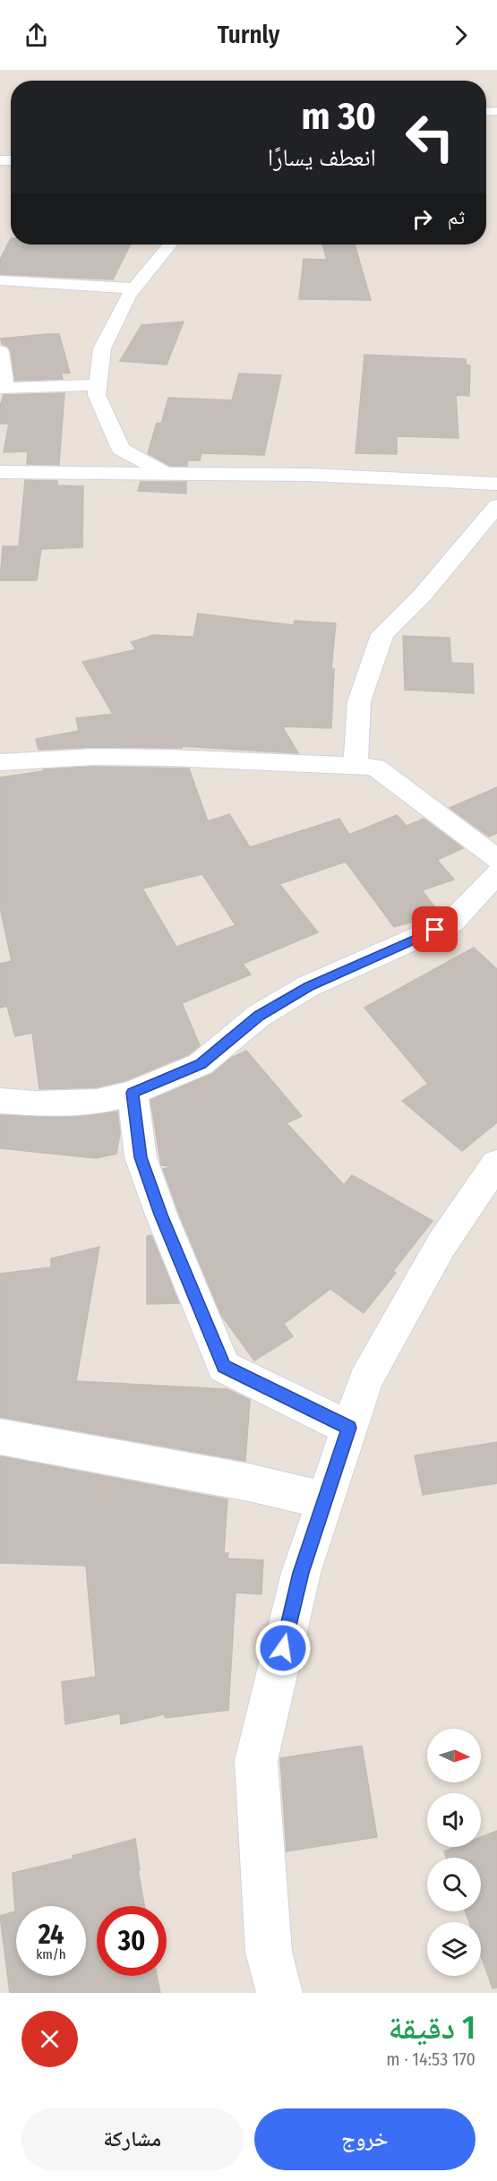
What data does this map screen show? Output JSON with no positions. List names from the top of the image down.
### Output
{
  "north": "right",
  "page": {
    "header": "Turnly",
    "turn": ["30 m", "انعطف يسارًا"],
    "then": "ثم",
    "speed": "24 km/h",
    "limit": "30",
    "heading": ["1 دقيقة", "170 m · 14:53"],
    "buttons": ["خروج", "مشاركة"]
  }
}
